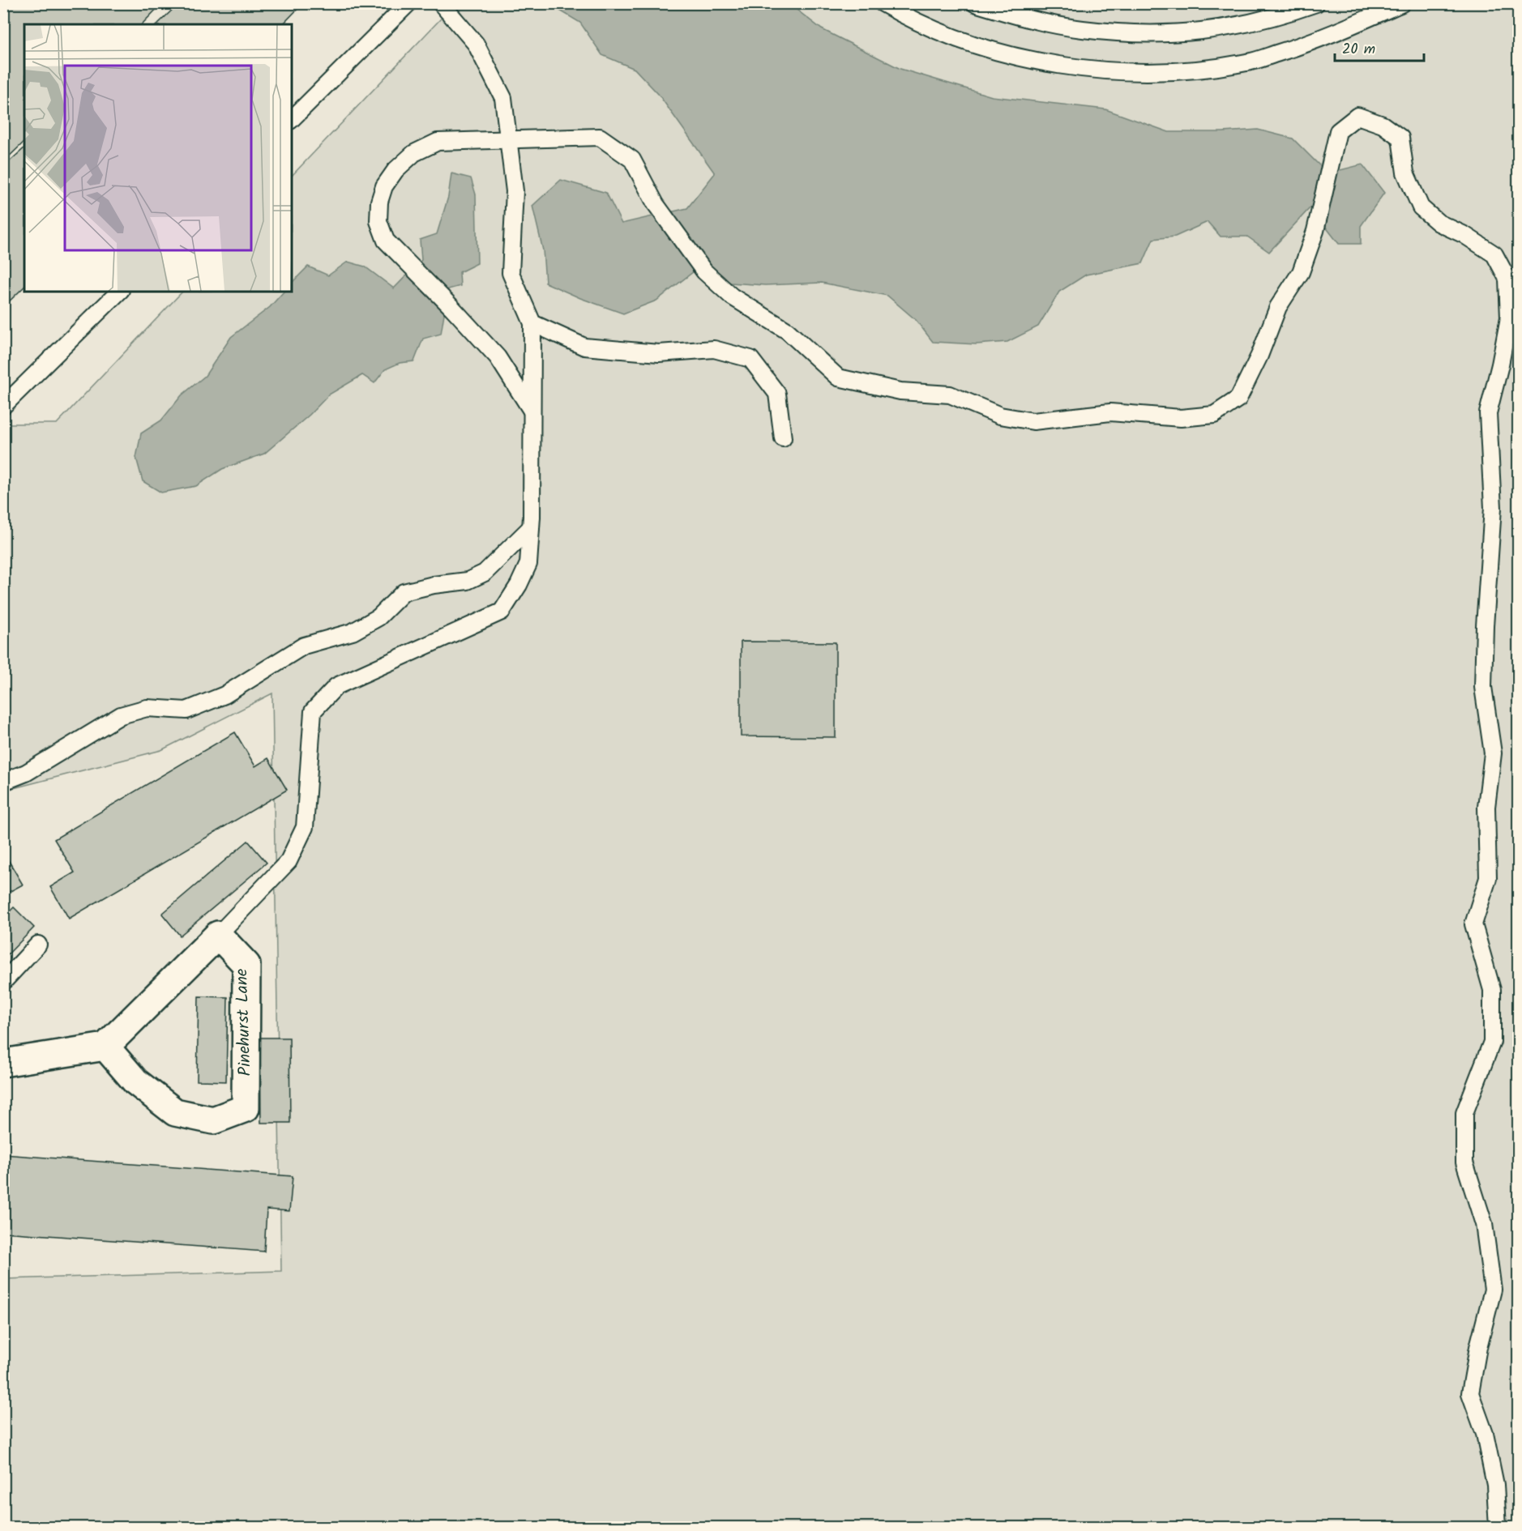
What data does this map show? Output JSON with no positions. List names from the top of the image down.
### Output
{
  "streets": {
    "street": ["Pinehurst Lane"]
  },
  "scale_bar": "20 m"
}
